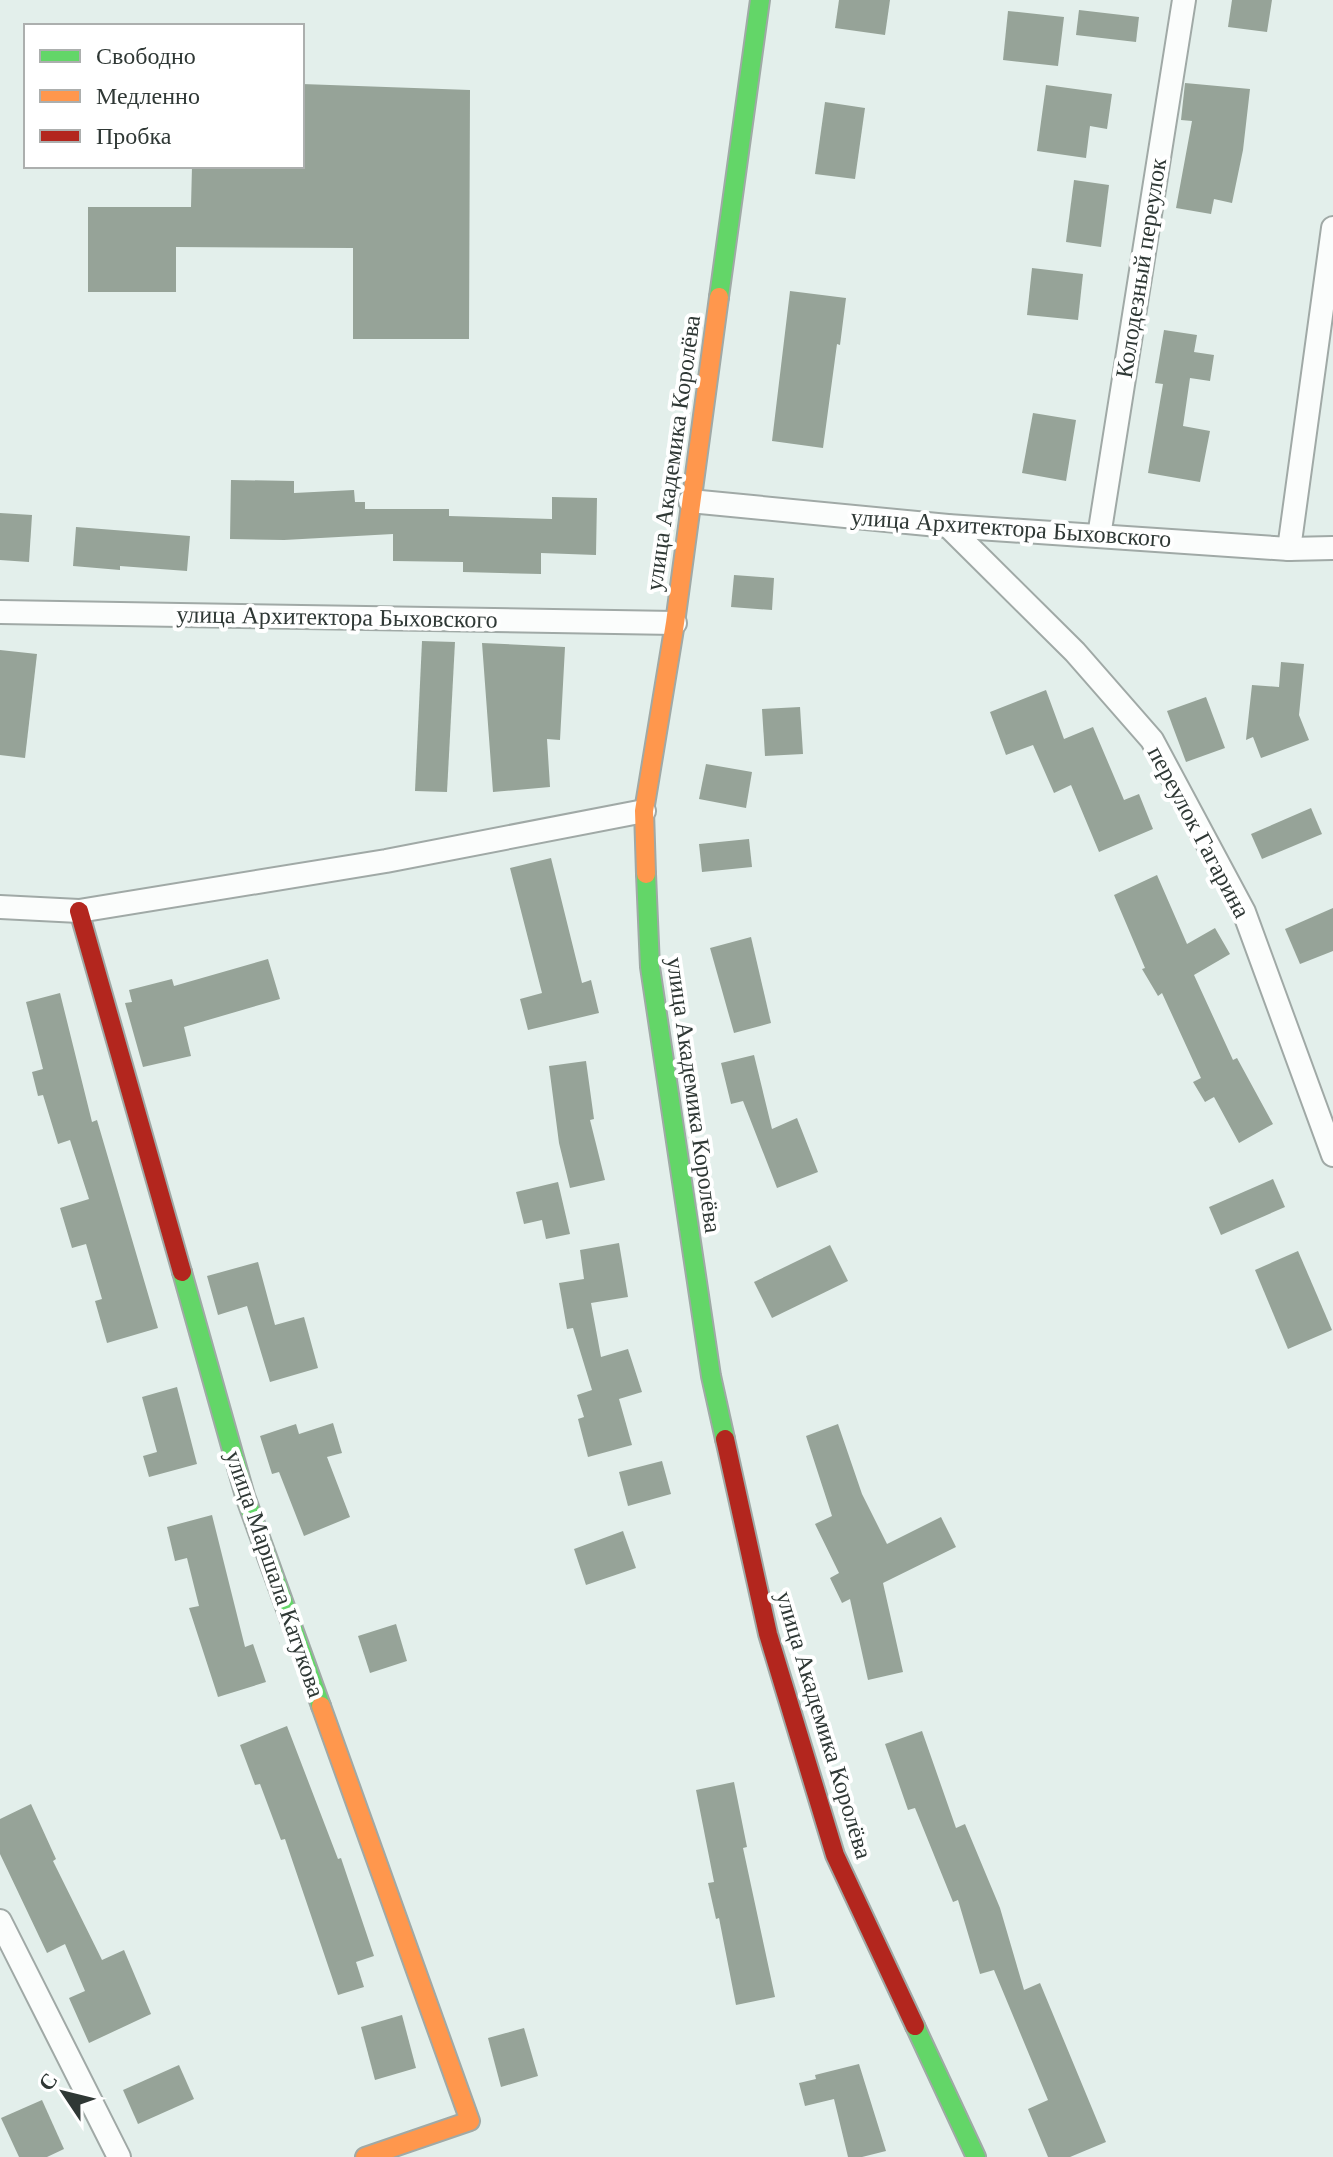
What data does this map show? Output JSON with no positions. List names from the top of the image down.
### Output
{
  "streets": {
    "street": [
      "Колодезный переулок",
      "улица Академика Королёва",
      "улица Архитектора Быховского",
      "переулок Гагарина",
      "улица Маршала Катукова"
    ]
  },
  "crossings": [
    ["Колодезный переулок", "улица Архитектора Быховского"],
    ["улица Академика Королёва", "улица Архитектора Быховского"],
    ["улица Архитектора Быховского", "переулок Гагарина"]
  ],
  "legend": ["Свободно", "Медленно", "Пробка"],
  "north": "top left"
}
